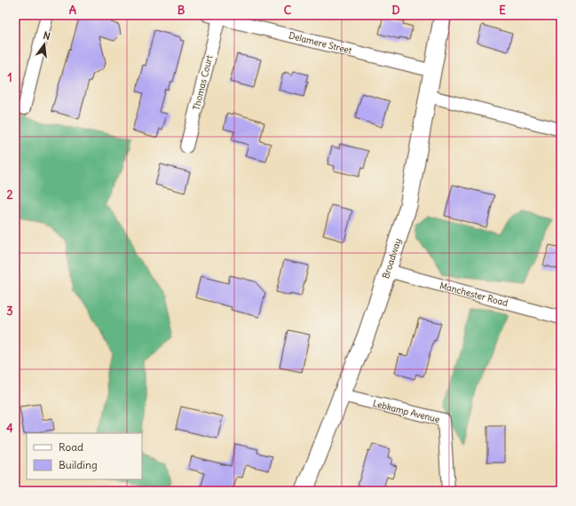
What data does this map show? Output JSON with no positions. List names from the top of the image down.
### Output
{
  "streets": {
    "main road": ["Broadway"],
    "street": [
      "Delamere Street",
      "Thomas Court",
      "Manchester Road",
      "Lebkamp Avenue"
    ]
  },
  "crossings": [
    ["Delamere Street", "Thomas Court"],
    ["Delamere Street", "Broadway"],
    ["Broadway", "Manchester Road"],
    ["Broadway", "Lebkamp Avenue"]
  ],
  "legend": ["Road", "Building"],
  "north": "top",
  "grid": {
    "columns": [
      "A",
      "B",
      "C",
      "D",
      "E"
    ],
    "rows": [
      "1",
      "2",
      "3",
      "4"
    ]
  }
}
